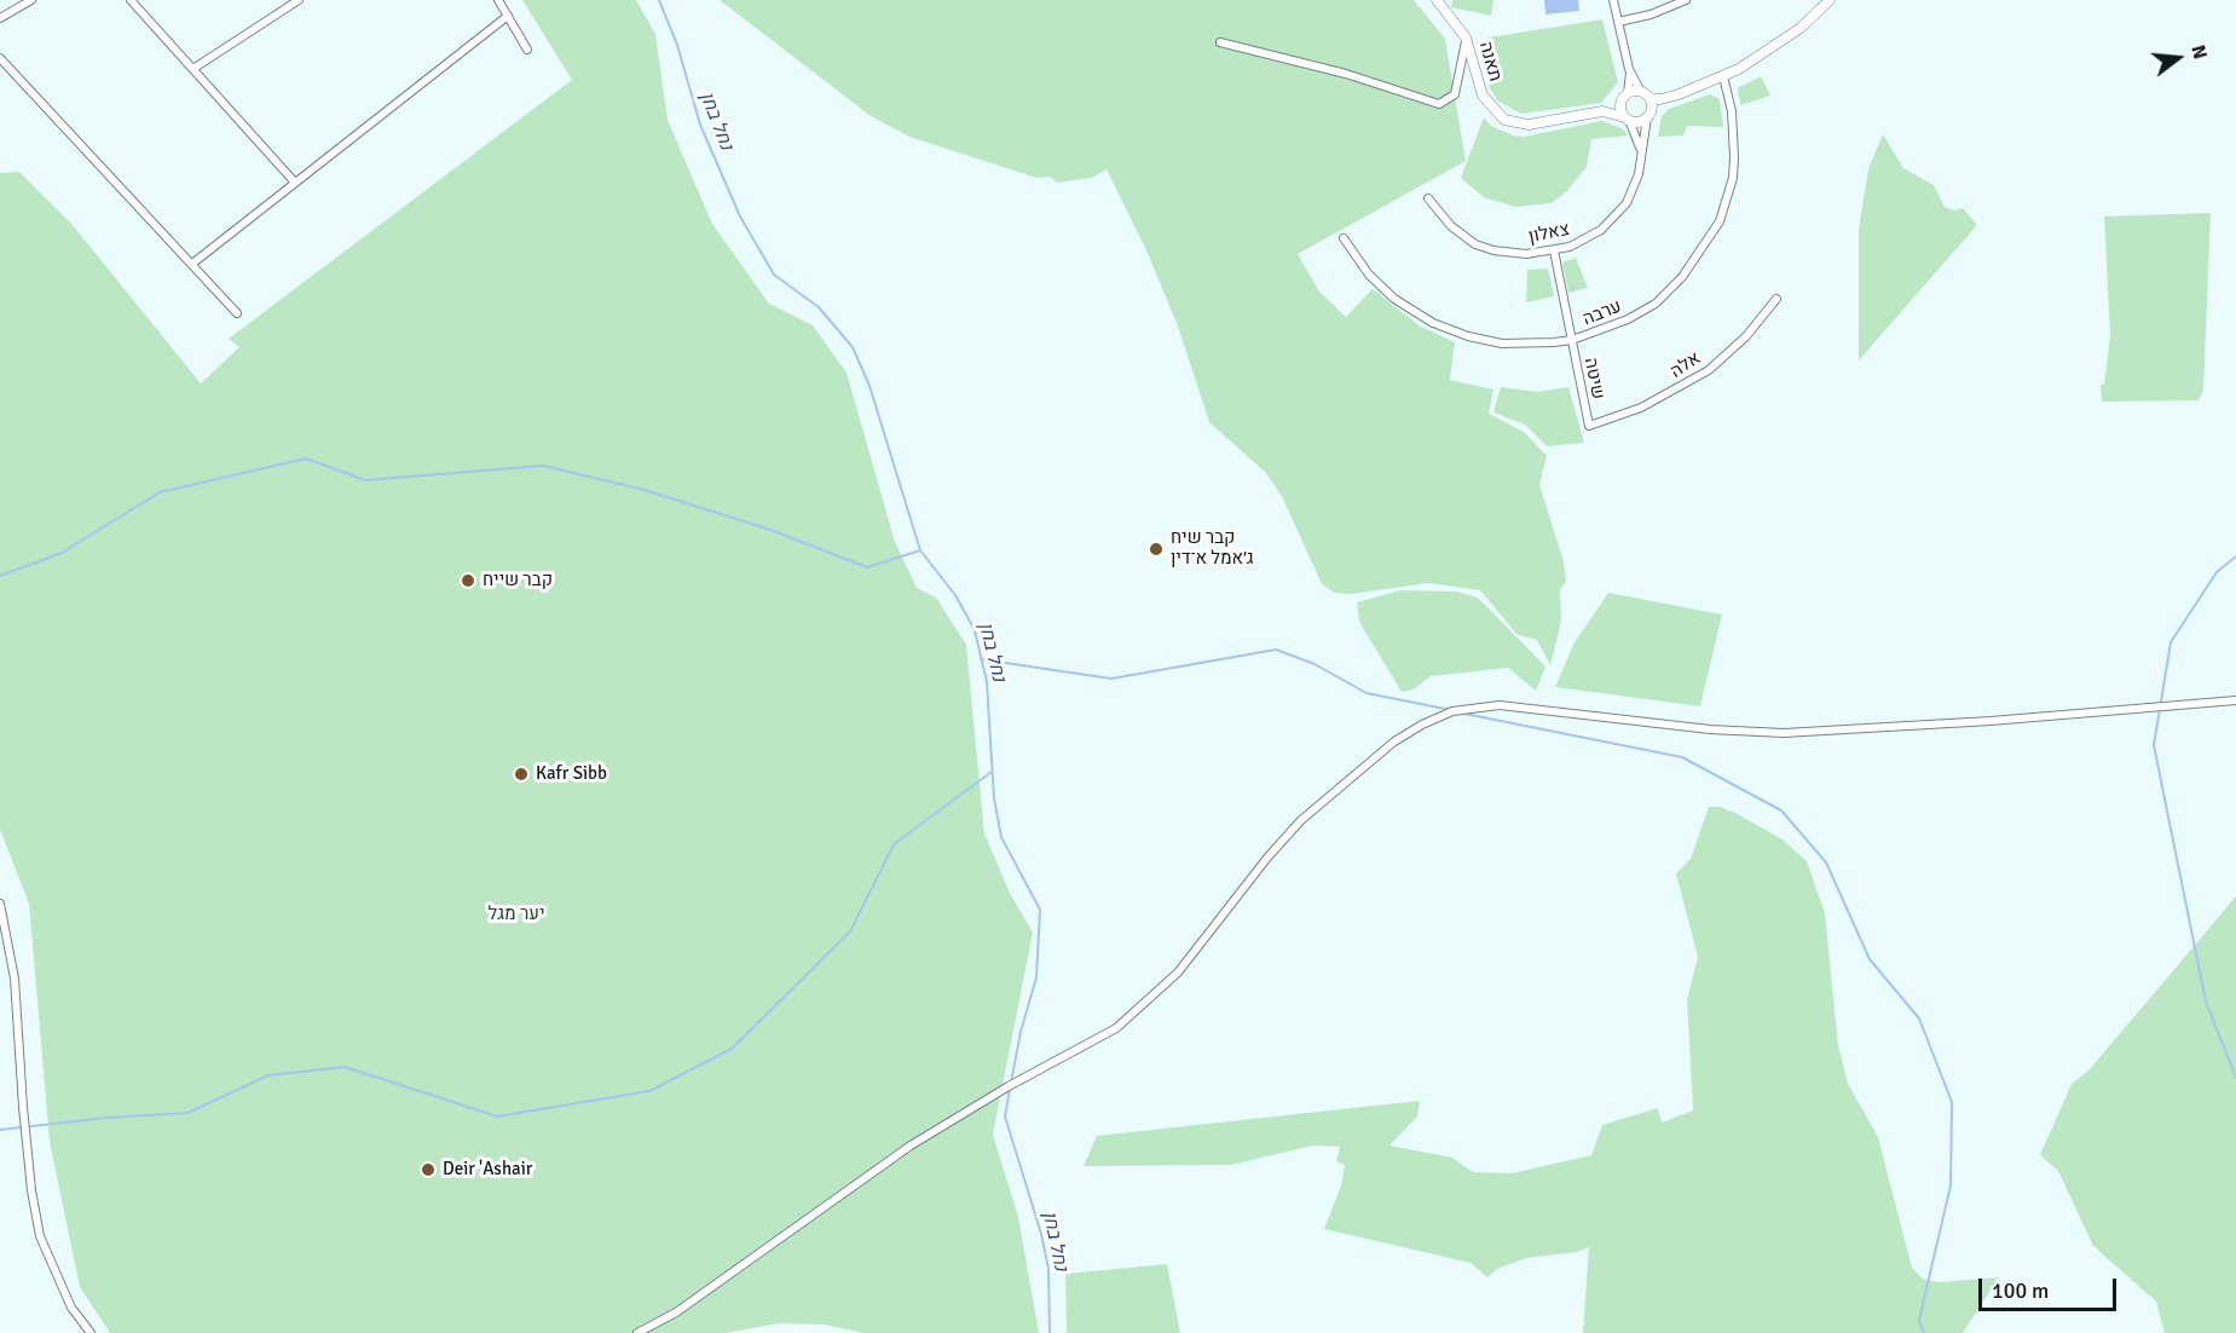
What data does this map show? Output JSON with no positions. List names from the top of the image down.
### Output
{
  "streets": {
    "street": [
      "תאנה",
      "צאלון",
      "ערבה",
      "אלה",
      "שיטה"
    ]
  },
  "crossings": [
    ["תאנה", "צאלון"],
    ["צאלון", "שיטה"],
    ["ערבה", "שיטה"],
    ["אלה", "שיטה"]
  ],
  "water": ["נחל בחן"],
  "parks": ["יער מגל"],
  "places": [
    "קבר שיח ג׳אמל א־דין",
    "קבר שייח",
    "Kafr Sibb",
    "Deir 'Ashair"
  ],
  "scale_bar": "100 m",
  "north": "right"
}
